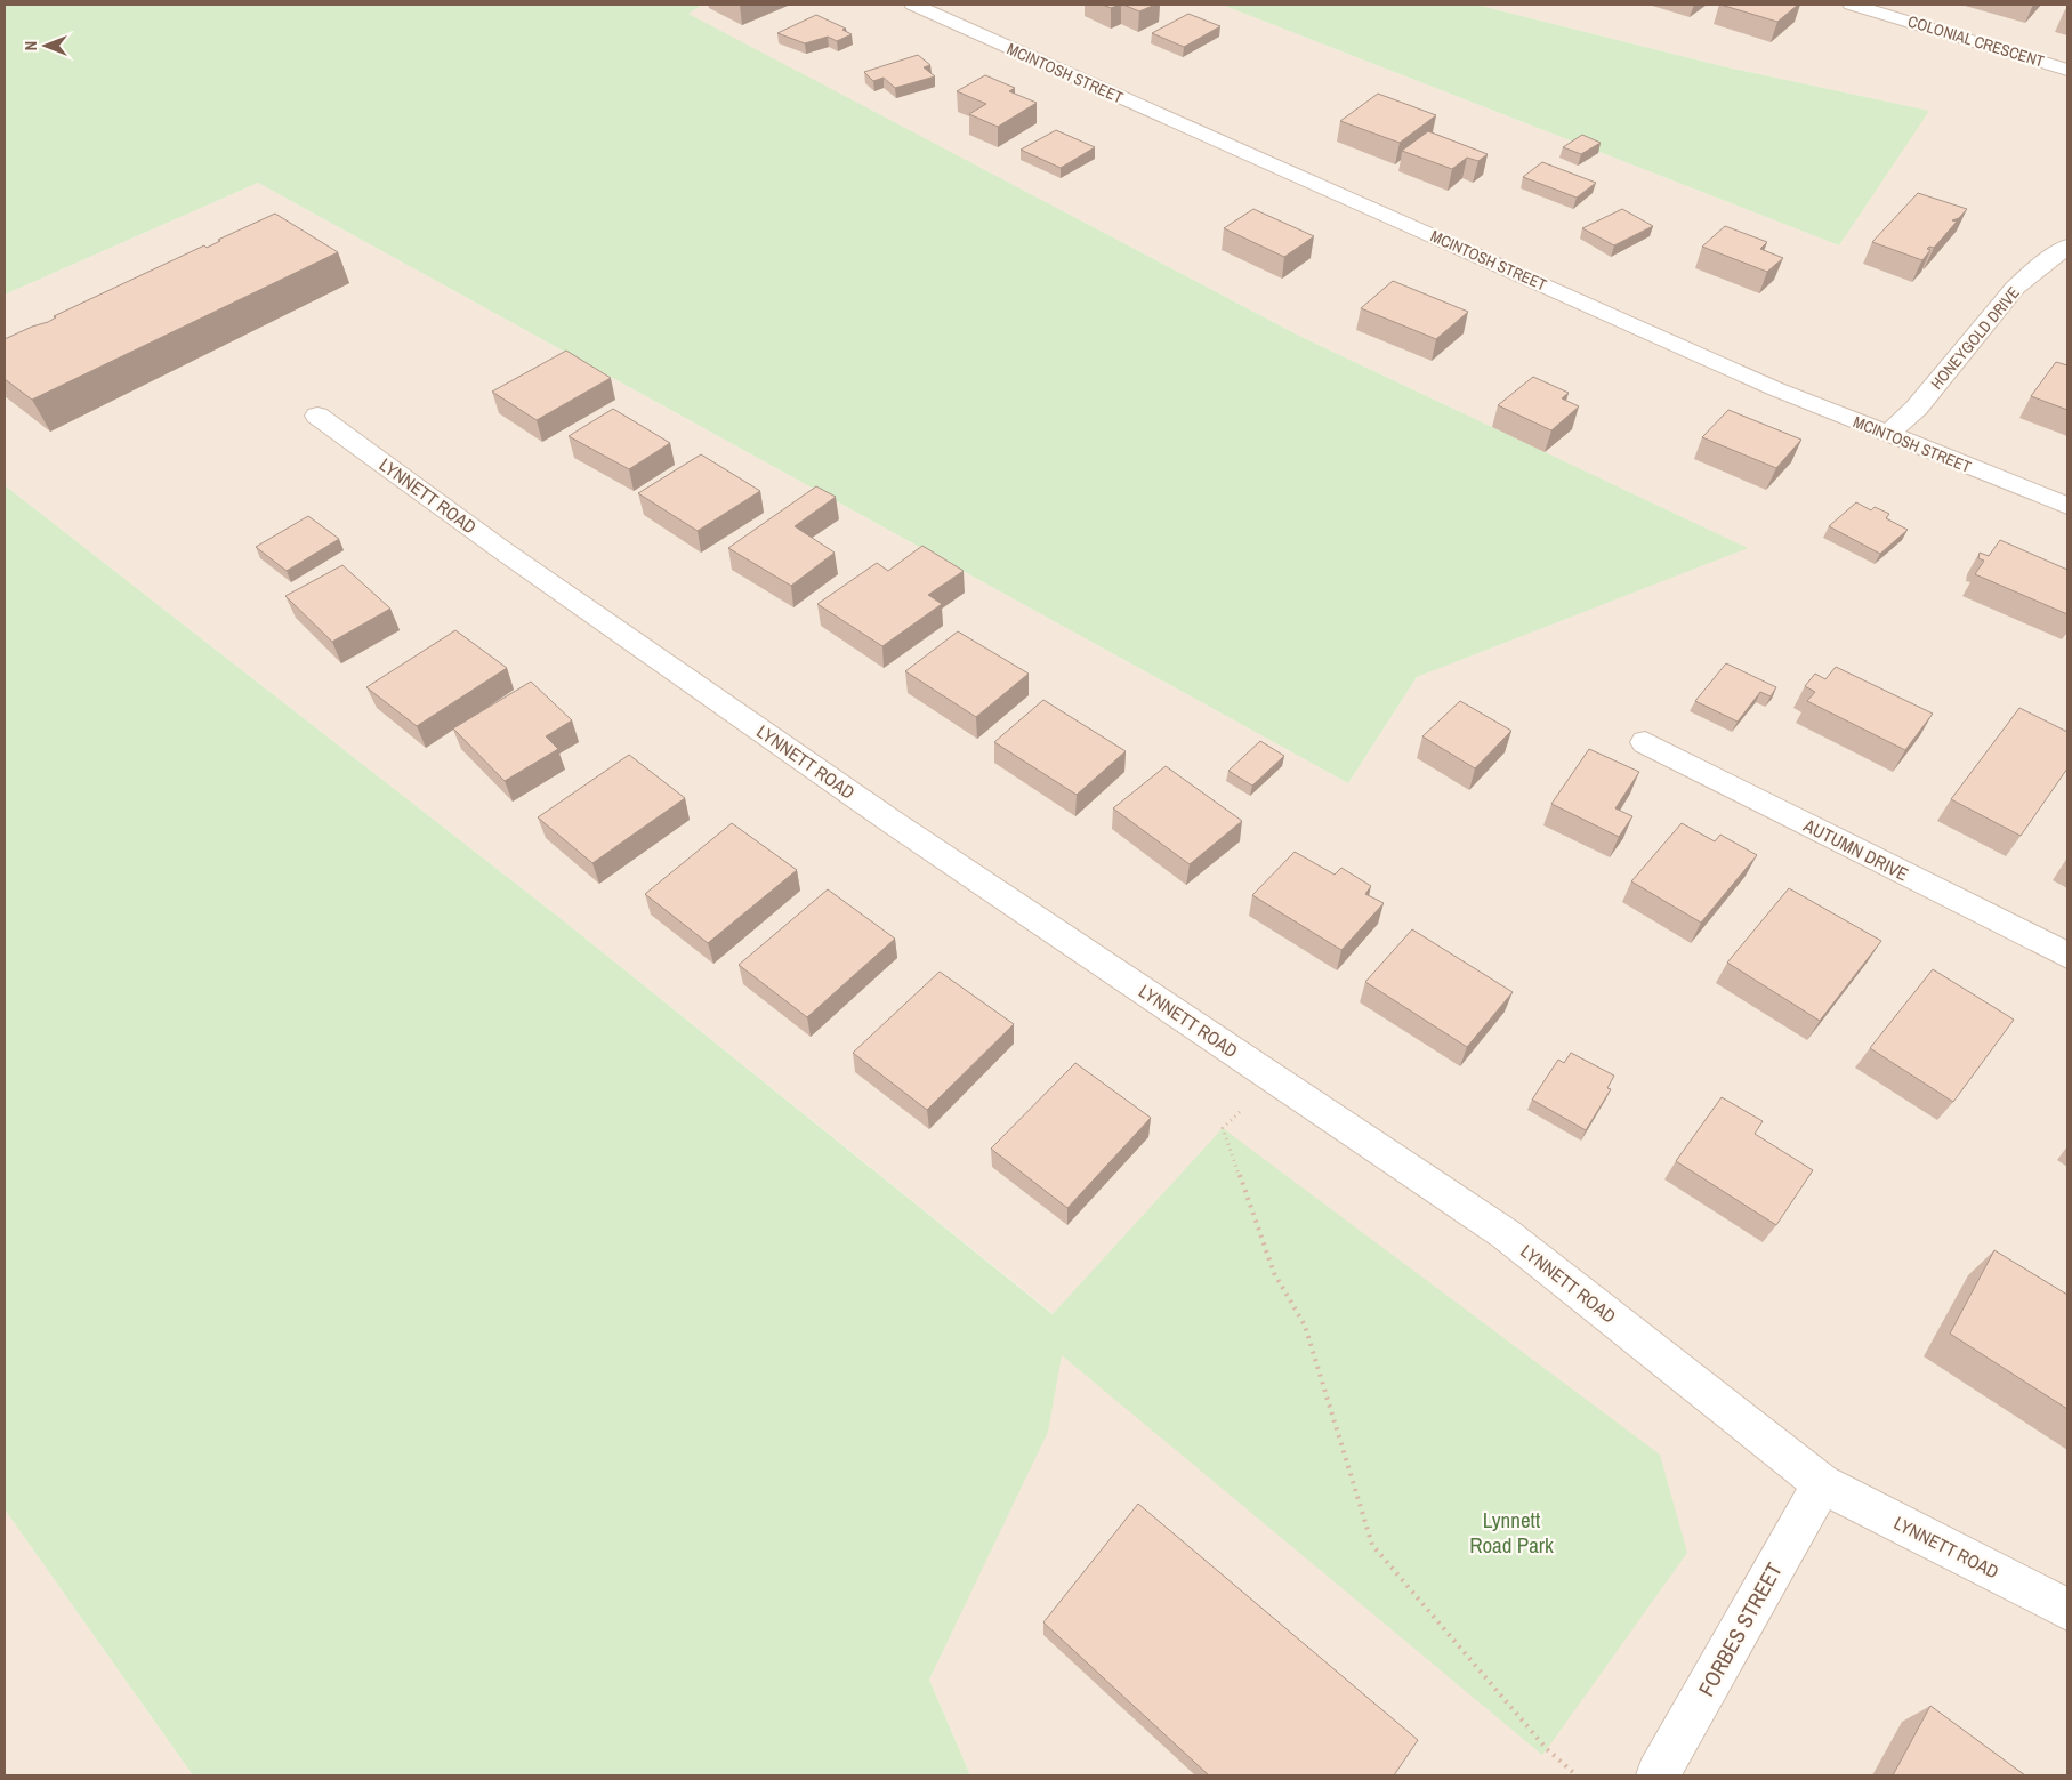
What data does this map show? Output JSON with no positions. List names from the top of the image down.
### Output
{
  "streets": {
    "street": [
      "COLONIAL CRESCENT",
      "MCINTOSH STREET",
      "HONEYGOLD DRIVE",
      "LYNNETT ROAD",
      "AUTUMN DRIVE",
      "FORBES STREET"
    ]
  },
  "crossings": [
    ["MCINTOSH STREET", "HONEYGOLD DRIVE"],
    ["LYNNETT ROAD", "FORBES STREET"]
  ],
  "parks": ["Lynnett Road Park"],
  "north": "left"
}
